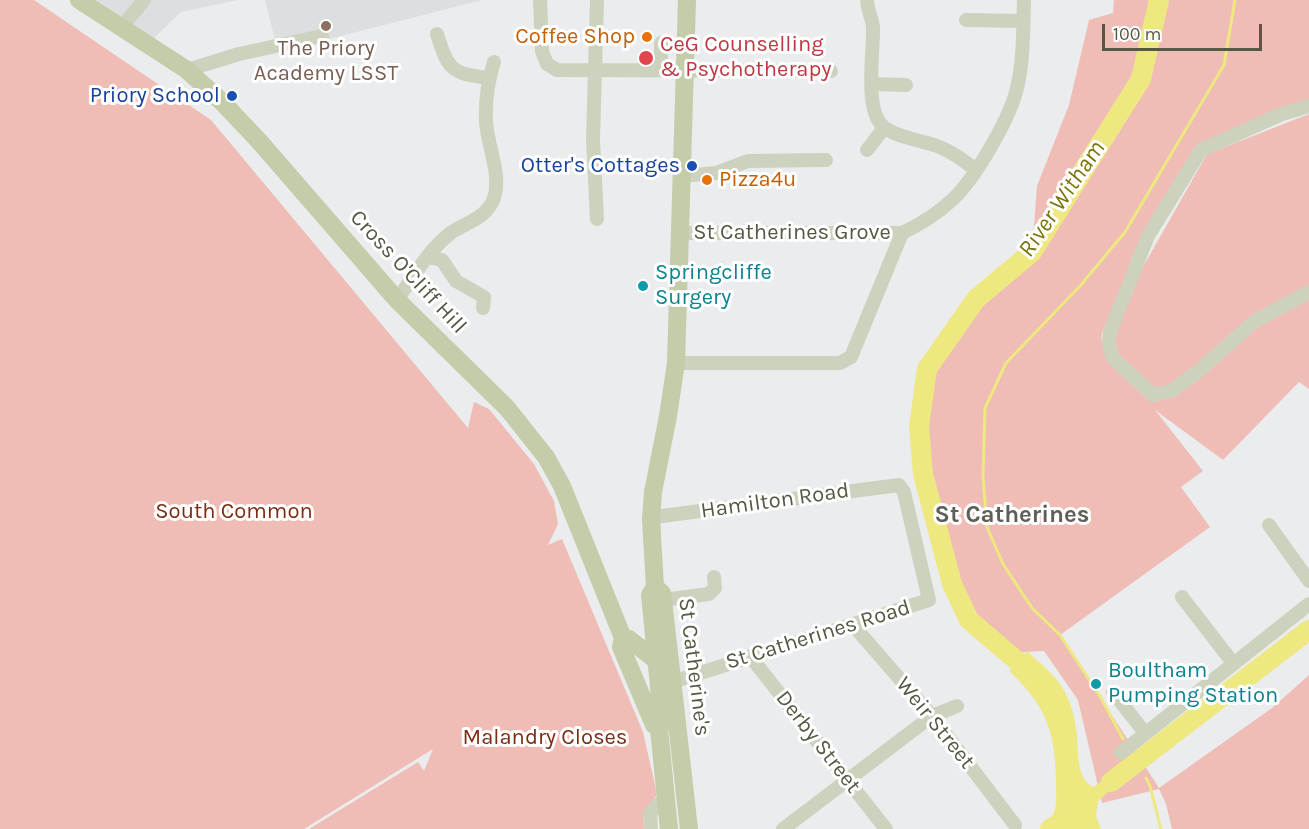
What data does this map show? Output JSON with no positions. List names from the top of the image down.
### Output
{
  "streets": {
    "main road": ["Cross O'Cliff Hill", "St Catherine's"],
    "street": [
      "St Catherines Grove",
      "Hamilton Road",
      "St Catherines Road",
      "Weir Street",
      "Derby Street"
    ]
  },
  "crossings": [
    ["Cross O'Cliff Hill", "St Catherine's"],
    ["Hamilton Road", "St Catherines Road"],
    ["St Catherines Road", "St Catherine's"],
    ["St Catherines Road", "Weir Street"],
    ["St Catherines Road", "Derby Street"]
  ],
  "districts": ["St Catherines"],
  "water": ["River Witham"],
  "parks": ["South Common", "Malandry Closes"],
  "places": [
    "The Priory Academy LSST",
    "Coffee Shop",
    "CeG Counselling & Psychotherapy",
    "Priory School",
    "Otter's Cottages",
    "Pizza4u",
    "Springcliffe Surgery",
    "Boultham Pumping Station"
  ],
  "scale_bar": "100 m"
}
